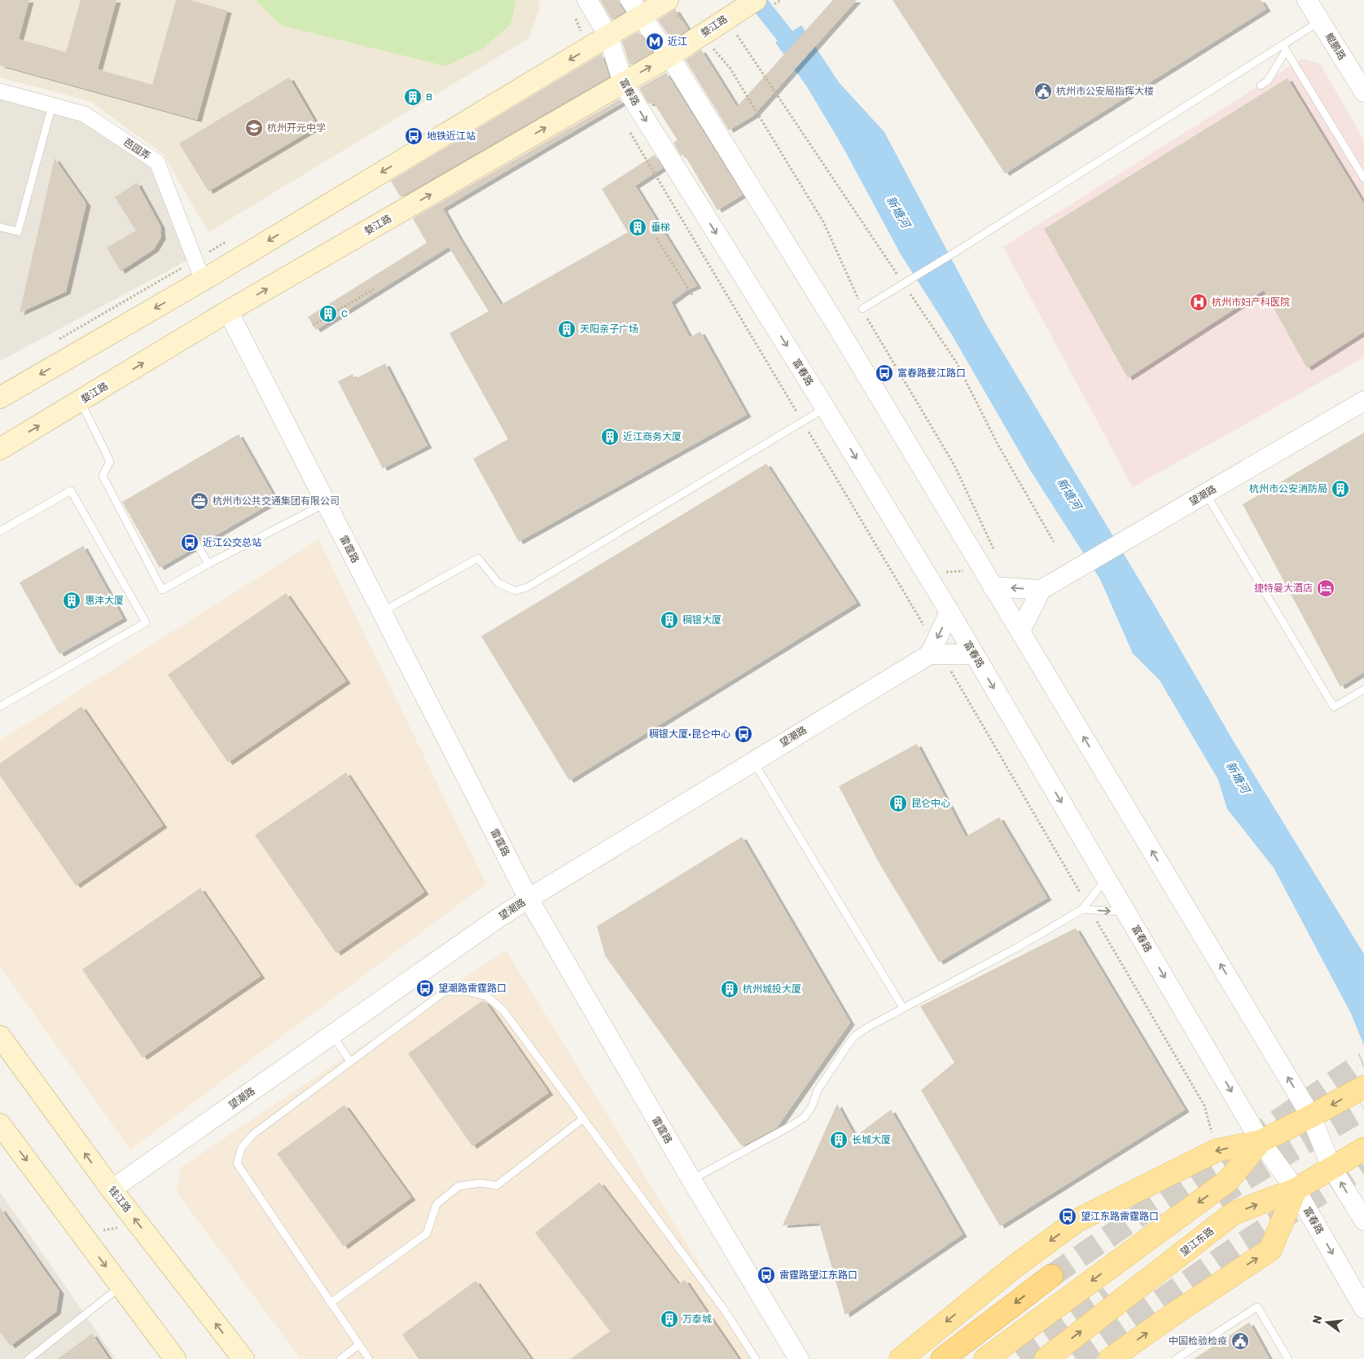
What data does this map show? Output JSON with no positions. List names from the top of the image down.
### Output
{
  "streets": {
    "main road": ["婺江路", "钱江路", "望江东路"],
    "street": [
      "鲲鹏路",
      "富春路",
      "芭园弄",
      "望潮路",
      "雷霆路"
    ]
  },
  "crossings": [
    ["婺江路", "富春路"],
    ["婺江路", "雷霆路"],
    ["富春路", "望江东路"],
    ["望潮路", "雷霆路"],
    ["望潮路", "钱江路"]
  ],
  "water": ["新塘河"],
  "places": {
    "metro station": ["近江"],
    "public building": ["杭州市公安局指挥大楼", "中国检验检疫"],
    "building": [
      "B",
      "垂梯",
      "C",
      "天阳亲子广场",
      "近江商务大厦",
      "杭州市公安消防局",
      "惠沣大厦",
      "稠银大厦",
      "昆仑中心",
      "杭州城投大厦",
      "长城大厦",
      "万泰城"
    ],
    "school or university": ["杭州开元中学"],
    "bus stop": [
      "地铁近江站",
      "富春路婺江路口",
      "近江公交总站",
      "稠银大厦·昆仑中心",
      "望潮路雷霆路口",
      "望江东路雷霆路口",
      "雷霆路望江东路口"
    ],
    "hospital": ["杭州市妇产科医院"],
    "office": ["杭州市公共交通集团有限公司"],
    "hotel": ["捷特曼大酒店"]
  },
  "north": "left"
}
